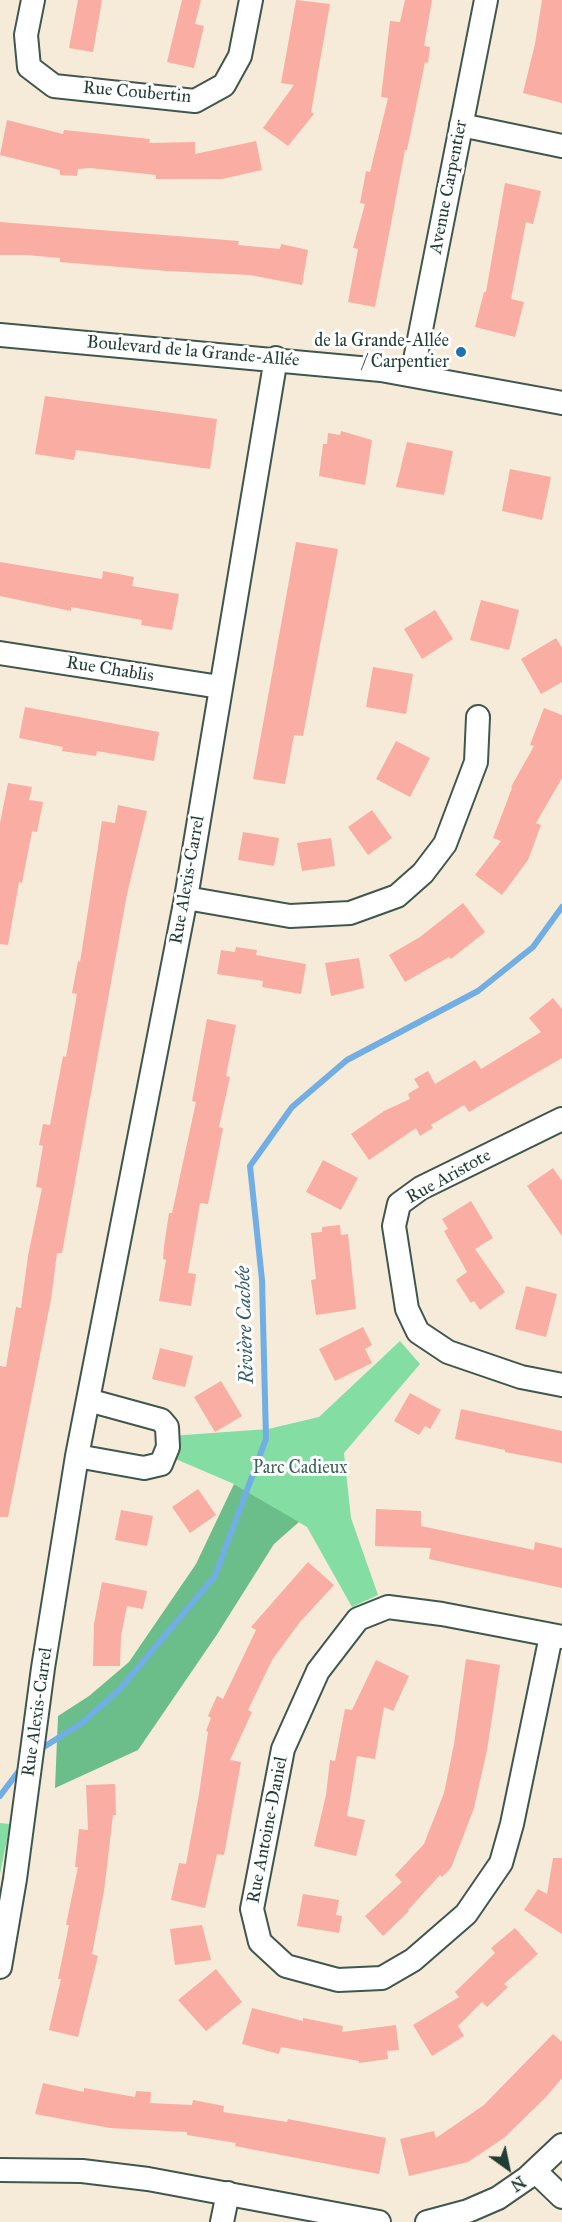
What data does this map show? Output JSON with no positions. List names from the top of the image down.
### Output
{
  "streets": {
    "street": [
      "Rue Coubertin",
      "Avenue Carpentier",
      "Boulevard de la Grande-Allée",
      "Rue Chablis",
      "Rue Alexis-Carrel",
      "Rue Aristote",
      "Rue Antoine-Daniel"
    ]
  },
  "crossings": [
    ["Avenue Carpentier", "Boulevard de la Grande-Allée"],
    ["Boulevard de la Grande-Allée", "Rue Alexis-Carrel"],
    ["Rue Chablis", "Rue Alexis-Carrel"]
  ],
  "water": ["Rivière Cachée"],
  "parks": ["Parc Cadieux"],
  "places": ["de la Grande-Allée / Carpentier"],
  "north": "bottom right"
}
